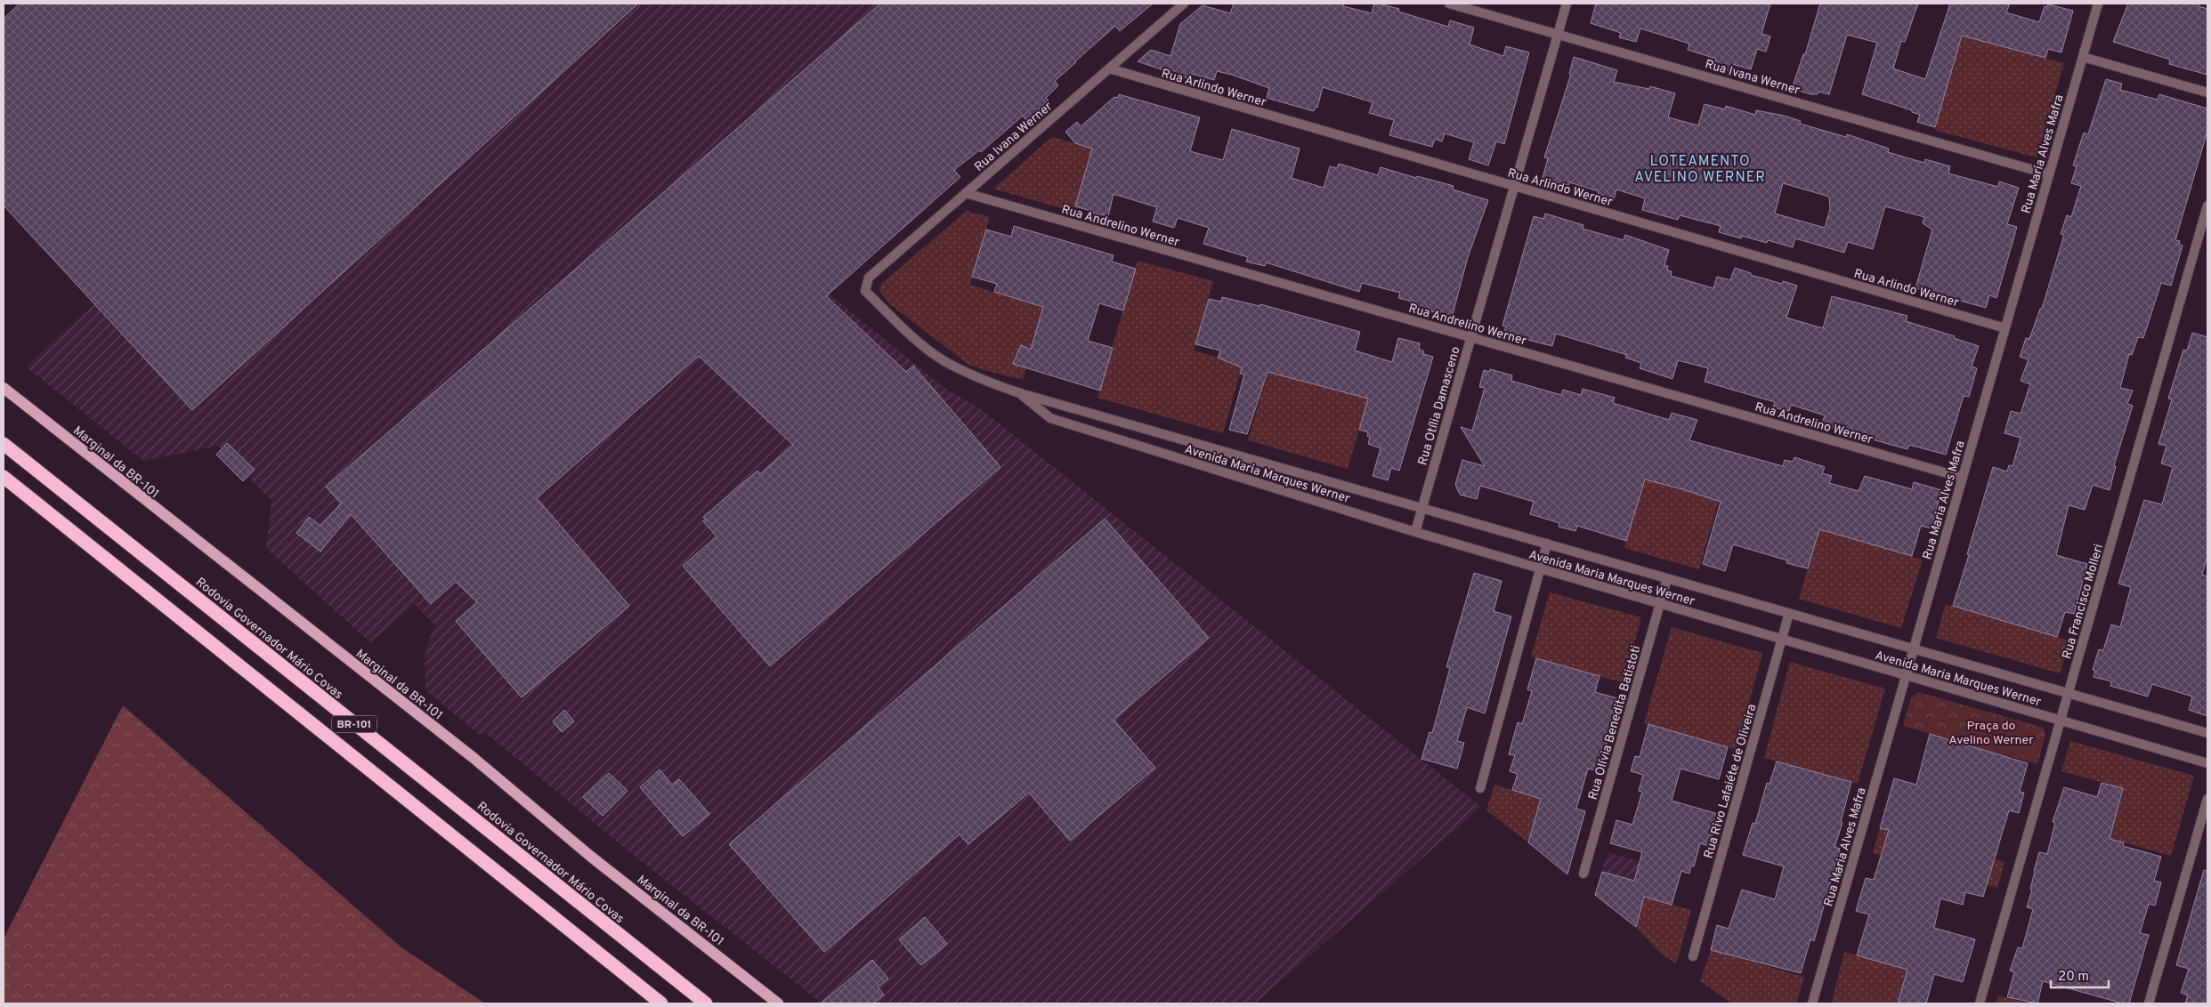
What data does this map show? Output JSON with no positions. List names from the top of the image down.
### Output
{
  "streets": {
    "highway": ["Rodovia Governador Mário Covas", "BR-101"],
    "main road": ["Marginal da BR-101"],
    "street": [
      "Rua Ivana Werner",
      "Rua Arlindo Werner",
      "Rua Maria Alves Mafra",
      "Rua Andrelino Werner",
      "Rua Otília Damasceno",
      "Avenida Maria Marques Werner",
      "Rua Francisco Molleri",
      "Rua Olívia Benedita Batistoti",
      "Rua Rivo Lafaiéte de Oliveira"
    ]
  },
  "crossings": [
    ["Rua Ivana Werner", "Rua Arlindo Werner"],
    ["Rua Ivana Werner", "Rua Maria Alves Mafra"],
    ["Rua Ivana Werner", "Rua Andrelino Werner"],
    ["Rua Ivana Werner", "Rua Otília Damasceno"],
    ["Rua Ivana Werner", "Avenida Maria Marques Werner"],
    ["Rua Arlindo Werner", "Rua Maria Alves Mafra"],
    ["Rua Arlindo Werner", "Rua Otília Damasceno"],
    ["Rua Maria Alves Mafra", "Rua Andrelino Werner"],
    ["Rua Maria Alves Mafra", "Avenida Maria Marques Werner"],
    ["Rua Andrelino Werner", "Rua Otília Damasceno"],
    ["Rua Otília Damasceno", "Avenida Maria Marques Werner"],
    ["Avenida Maria Marques Werner", "Rua Francisco Molleri"],
    ["Avenida Maria Marques Werner", "Rua Olívia Benedita Batistoti"],
    ["Avenida Maria Marques Werner", "Rua Rivo Lafaiéte de Oliveira"]
  ],
  "districts": ["LOTEAMENTO AVELINO WERNER"],
  "parks": ["Praça do Avelino Werner"],
  "scale_bar": "20 m"
}
